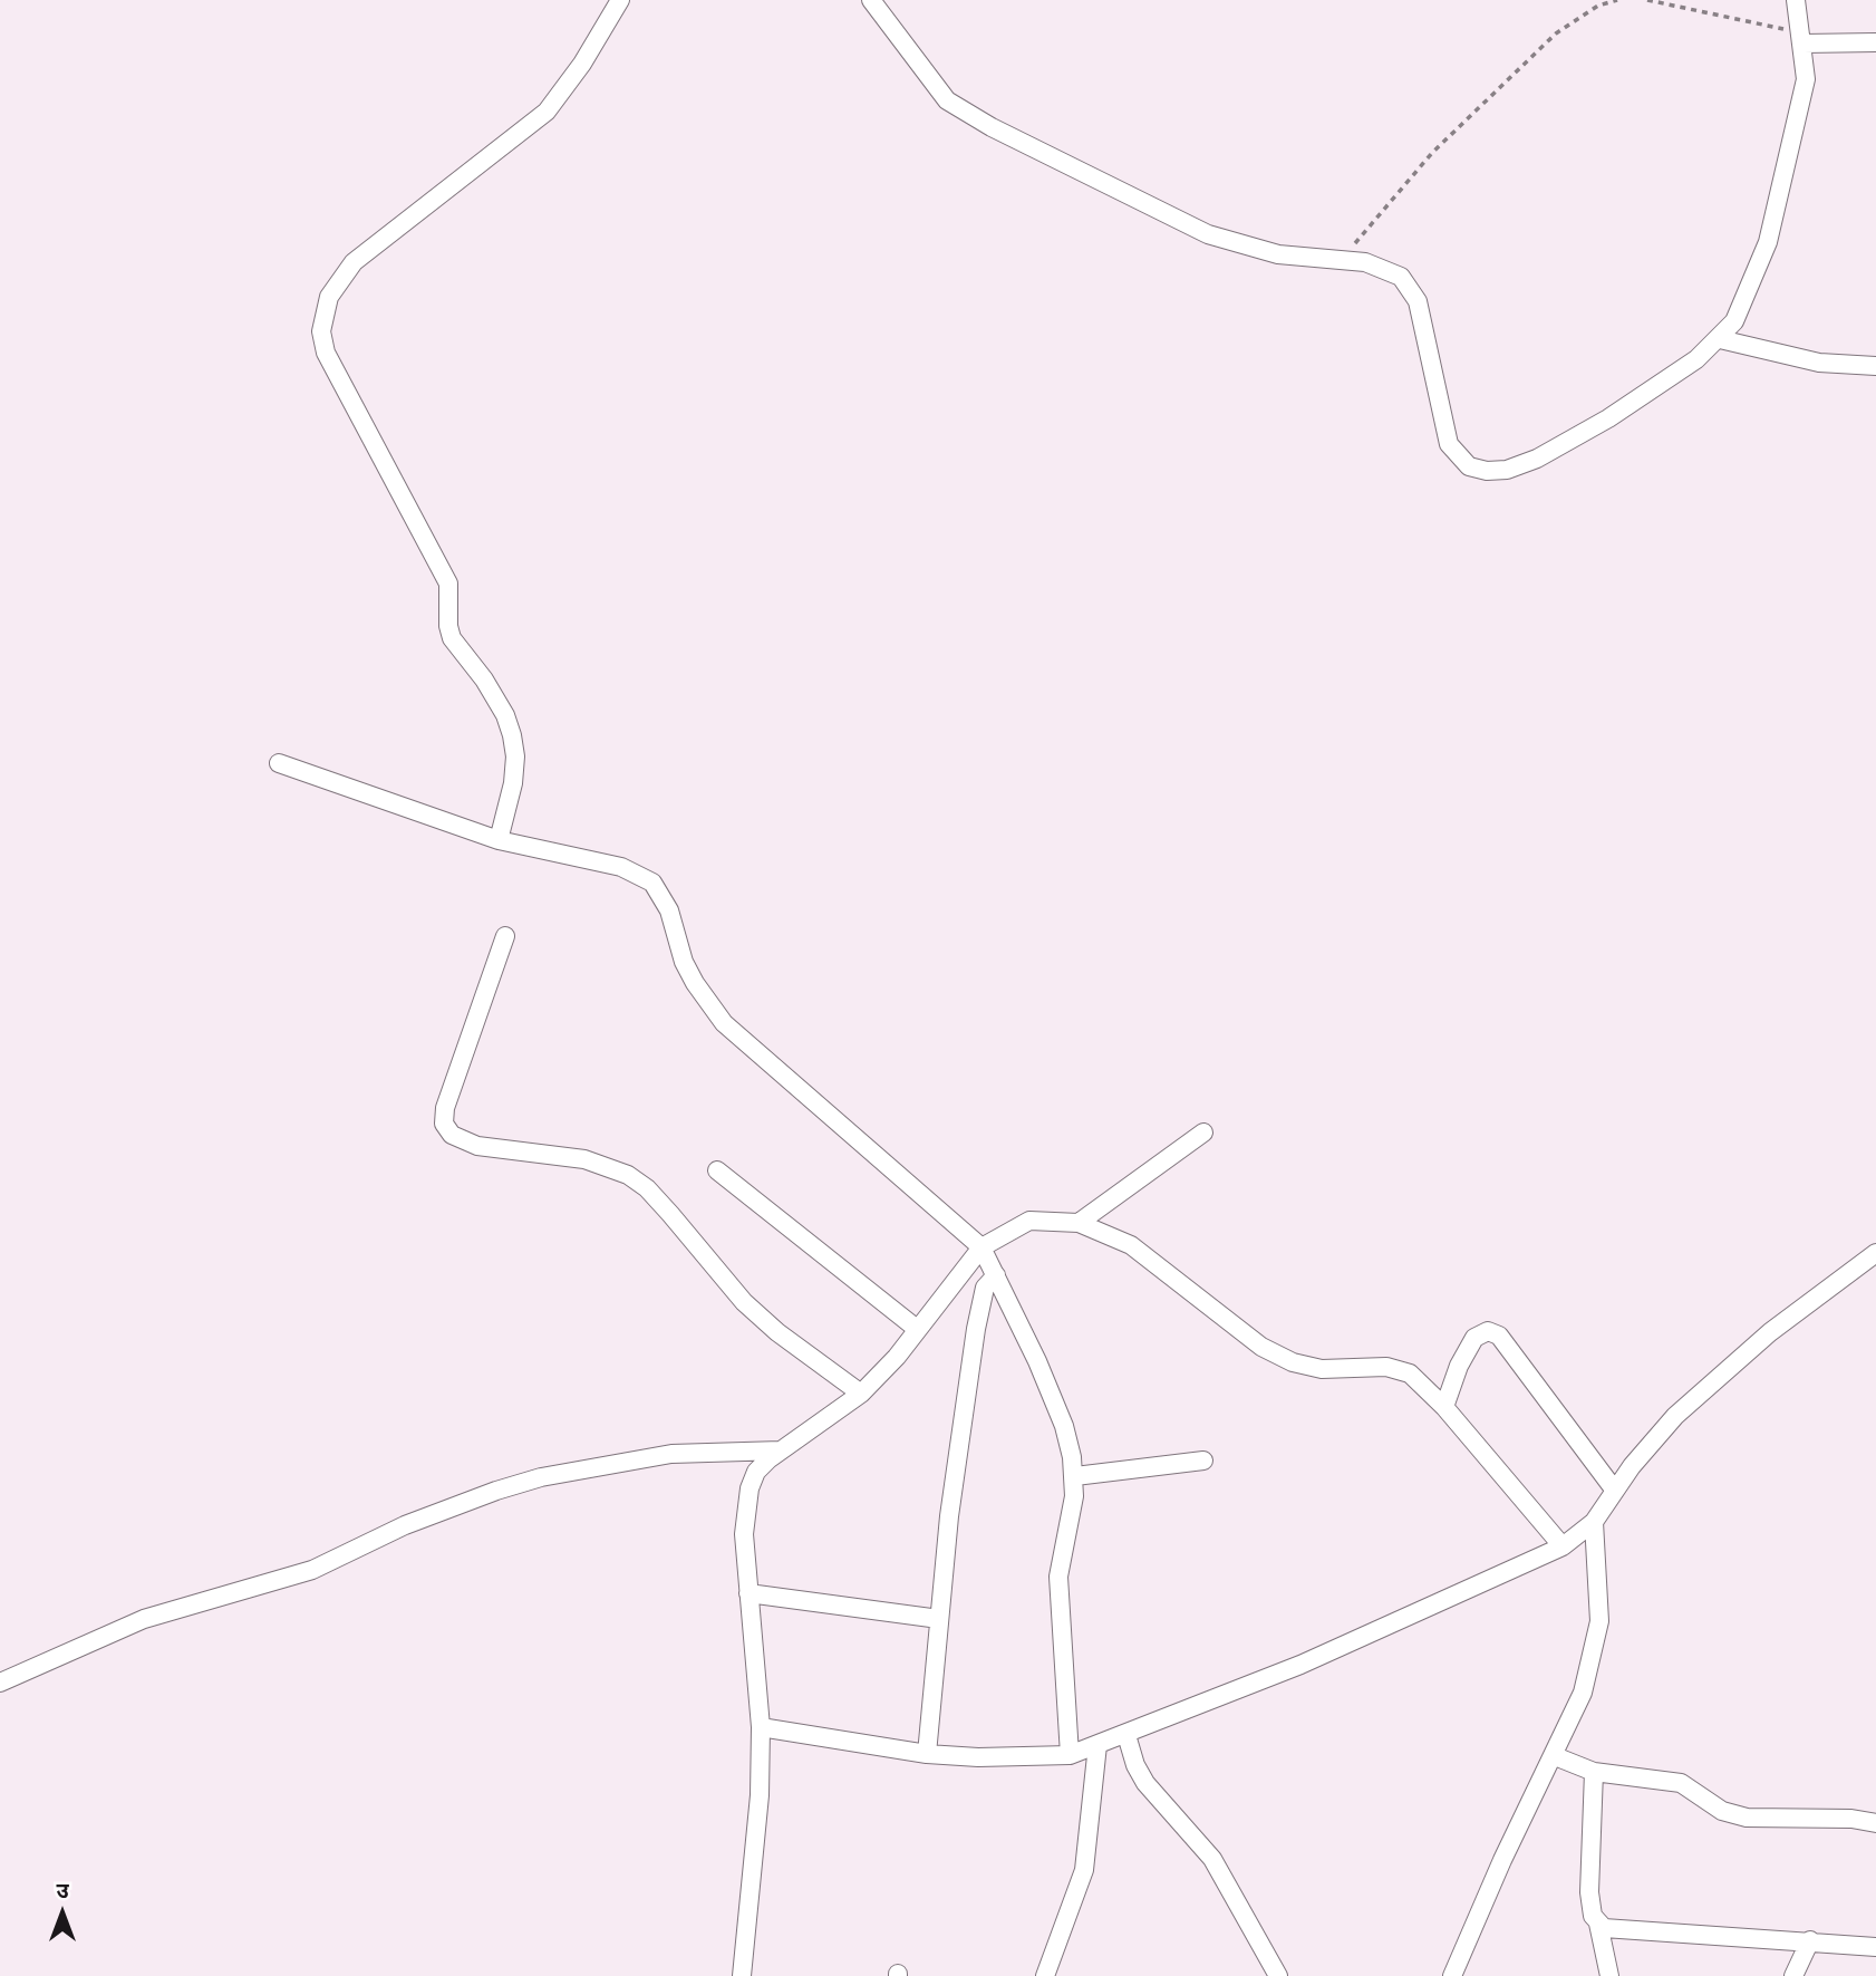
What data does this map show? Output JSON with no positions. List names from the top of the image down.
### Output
{
  "north": "top"
}
